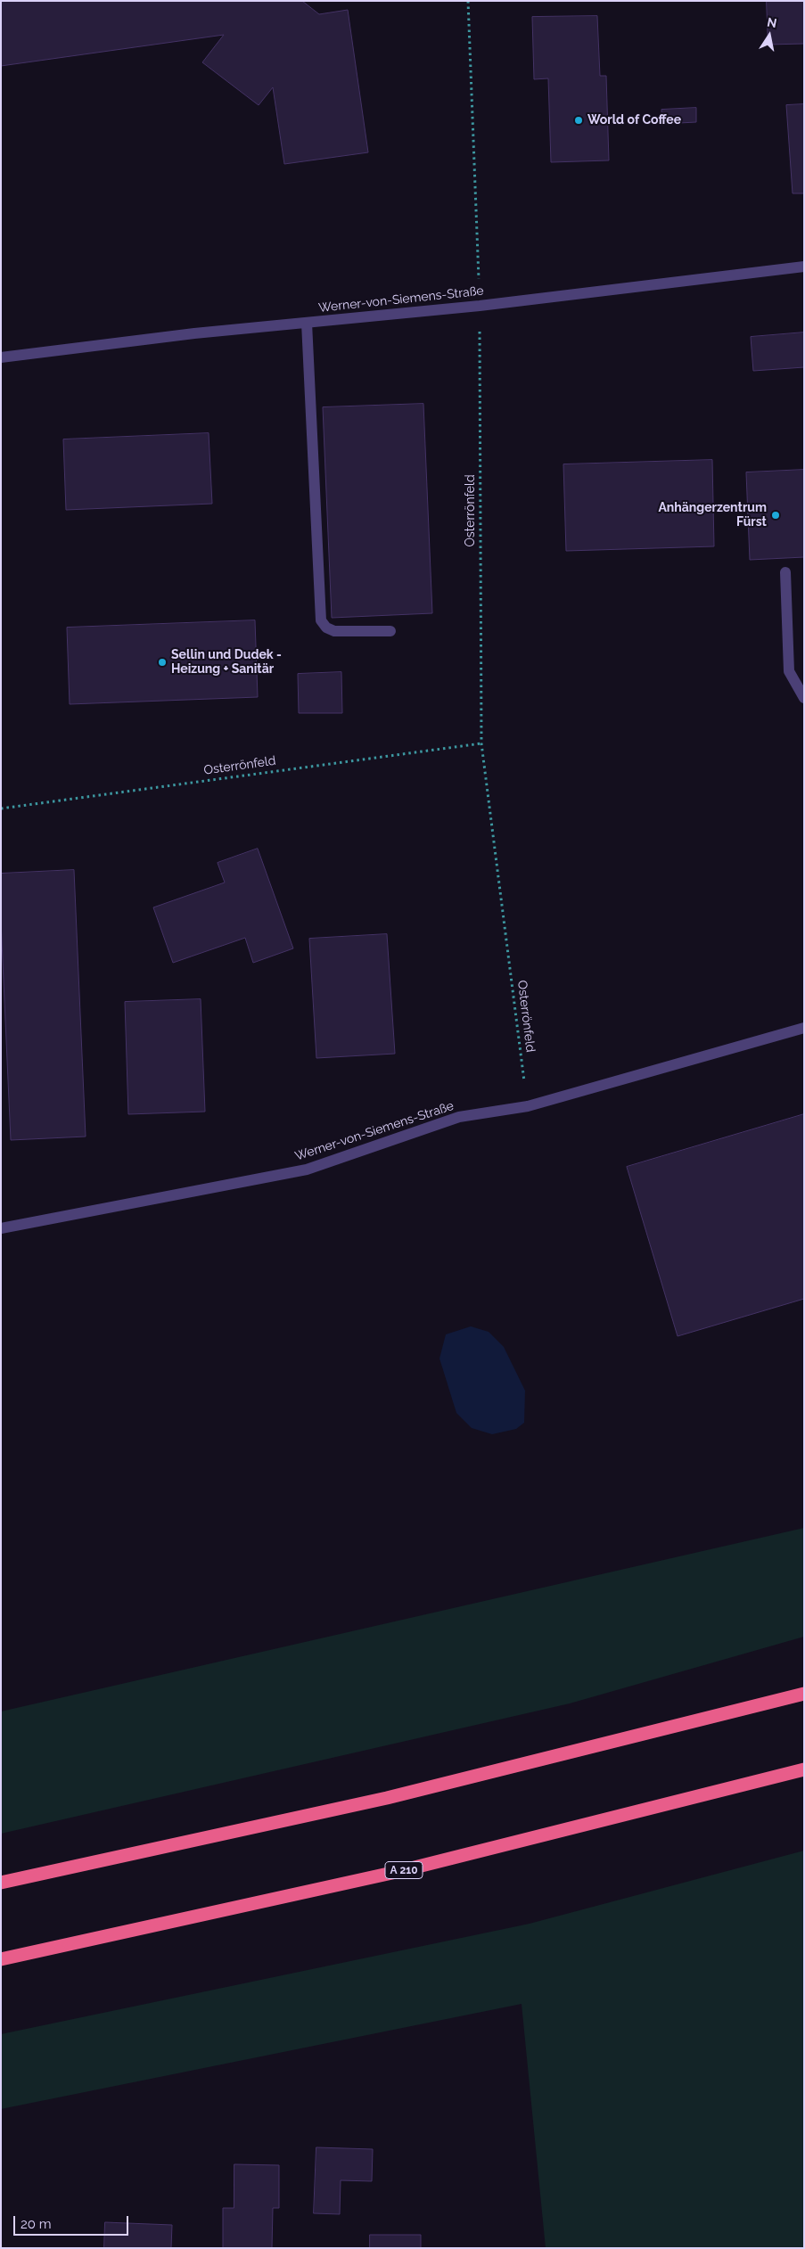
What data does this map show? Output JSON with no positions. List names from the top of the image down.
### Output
{
  "streets": {
    "highway": ["A 210"],
    "street": ["Werner-von-Siemens-Straße"],
    "path": ["Osterrönfeld"]
  },
  "crossings": [
    ["Werner-von-Siemens-Straße", "Osterrönfeld"]
  ],
  "places": ["World of Coffee", "Anhängerzentrum Fürst", "Sellin und Dudek - Heizung + Sanitär"],
  "scale_bar": "20 m",
  "north": "top"
}
